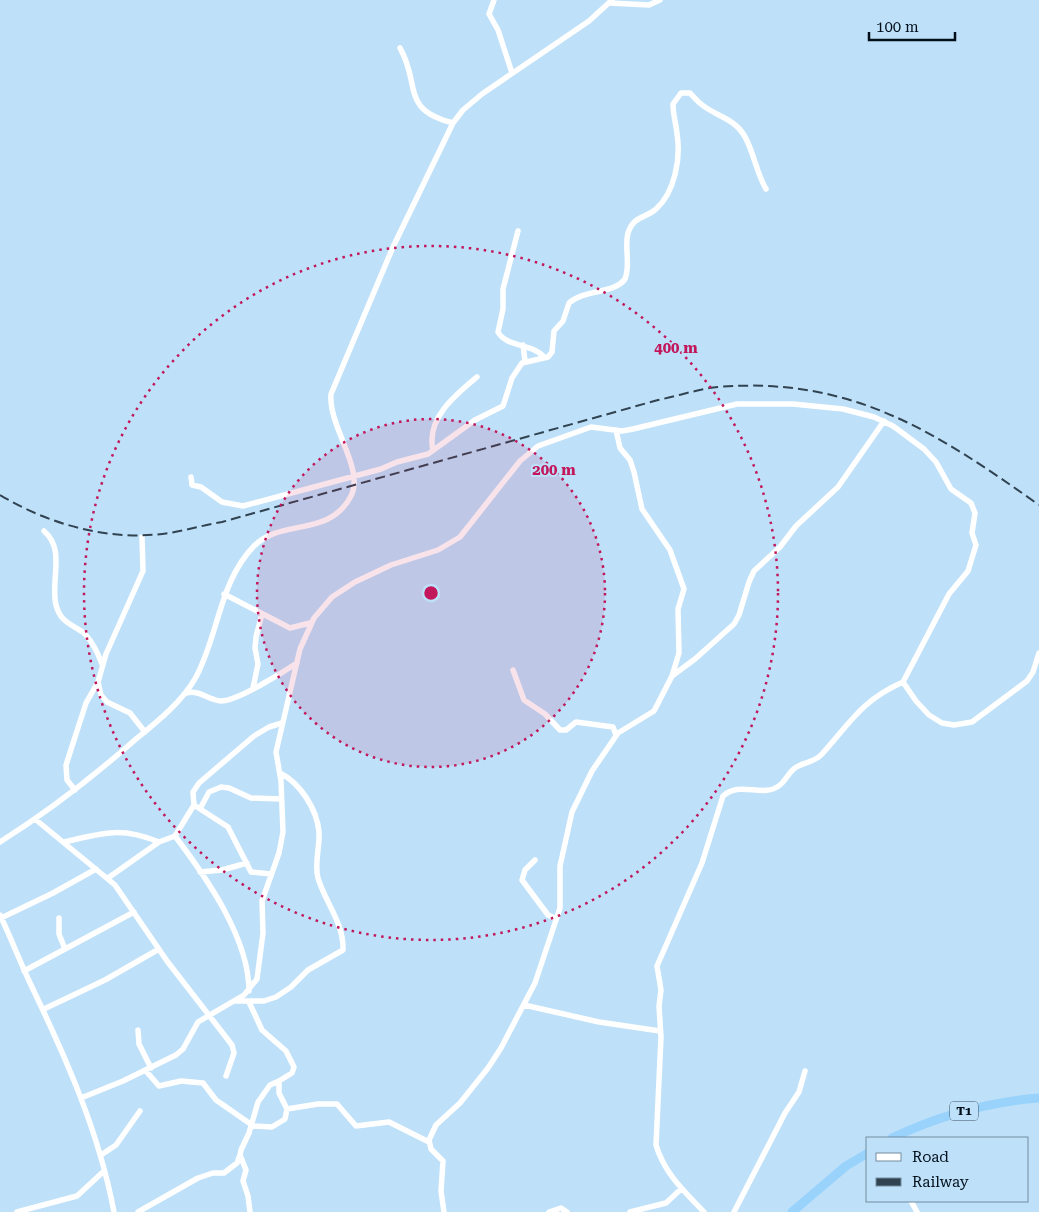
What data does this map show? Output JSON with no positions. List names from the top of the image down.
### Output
{
  "streets": {
    "highway": ["T1"]
  },
  "legend": ["Road", "Railway"],
  "scale_bar": "100 m",
  "rings": ["400 m", "200 m"]
}
